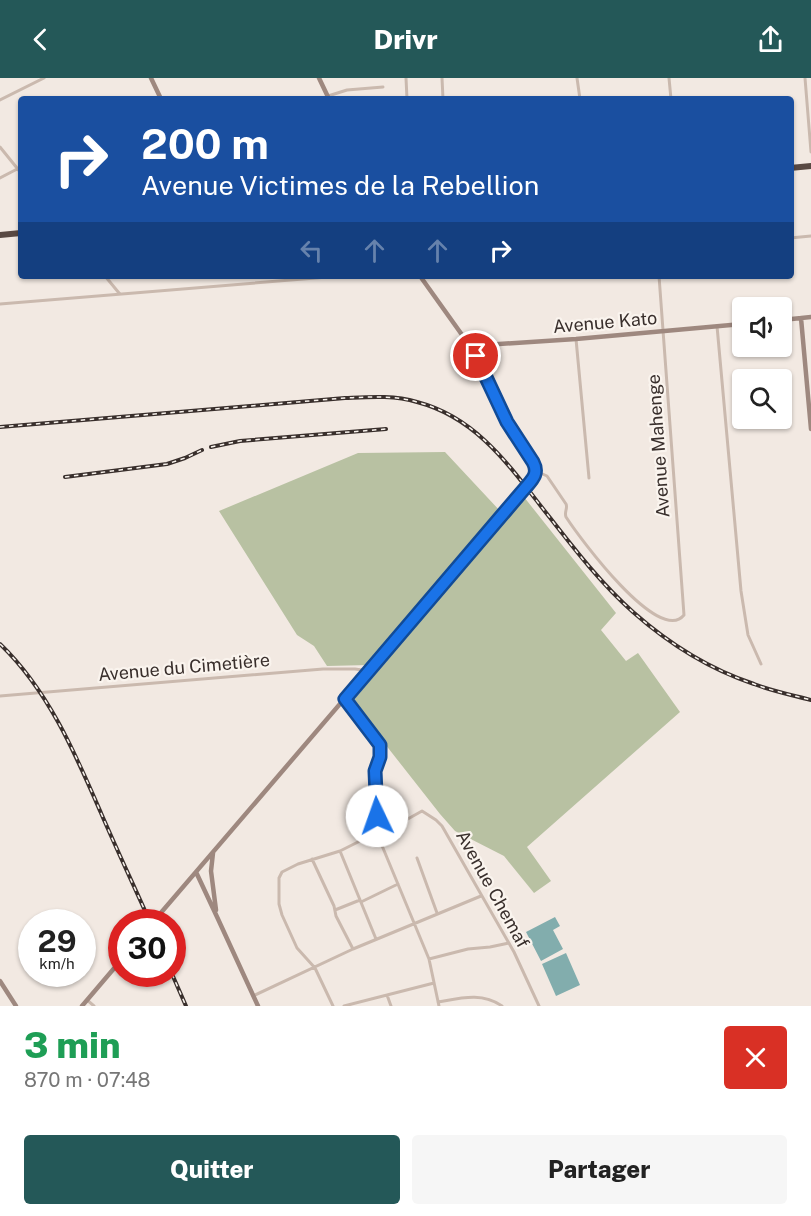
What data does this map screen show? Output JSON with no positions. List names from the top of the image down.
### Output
{
  "streets": {
    "street": [
      "Avenue Kato",
      "Avenue Mahenge",
      "Avenue du Cimetière",
      "Avenue Chemaf"
    ]
  },
  "crossings": [
    ["Avenue Kato", "Avenue Mahenge"]
  ],
  "page": {
    "header": "Drivr",
    "turn": ["200 m", "Avenue Victimes de la Rebellion"],
    "speed": "29 km/h",
    "limit": "30",
    "heading": ["3 min", "870 m · 07:48"],
    "buttons": ["Quitter", "Partager"]
  }
}
